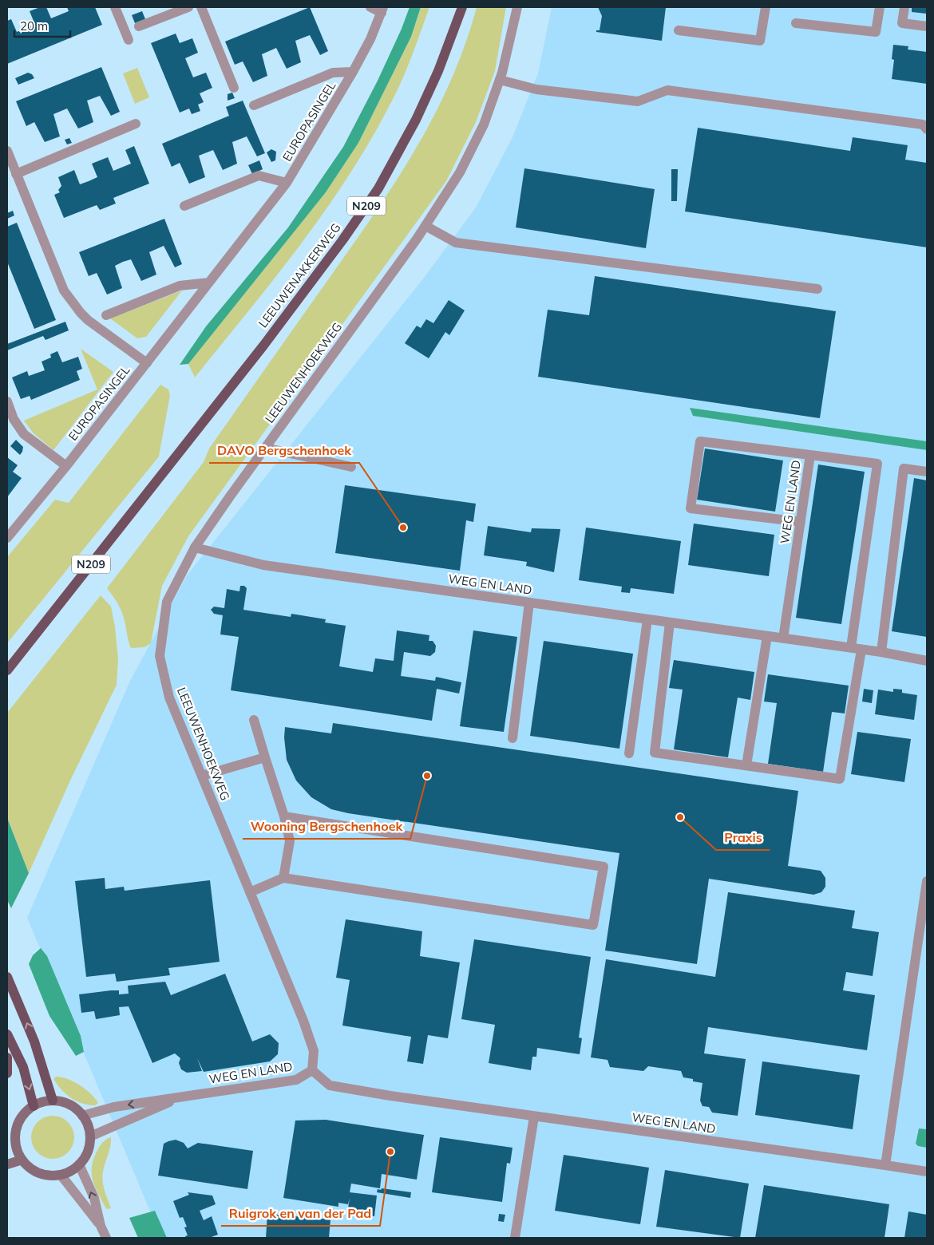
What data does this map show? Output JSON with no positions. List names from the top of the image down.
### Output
{
  "streets": {
    "main road": ["N209", "LEEUWENAKKERWEG"],
    "street": ["EUROPASINGEL", "LEEUWENHOEKWEG", "WEG EN LAND"]
  },
  "crossings": [
    ["LEEUWENHOEKWEG", "WEG EN LAND"]
  ],
  "places": [
    "DAVO Bergschenhoek",
    "Wooning Bergschenhoek",
    "Praxis",
    "Ruigrok en van der Pad"
  ],
  "scale_bar": "20 m"
}
